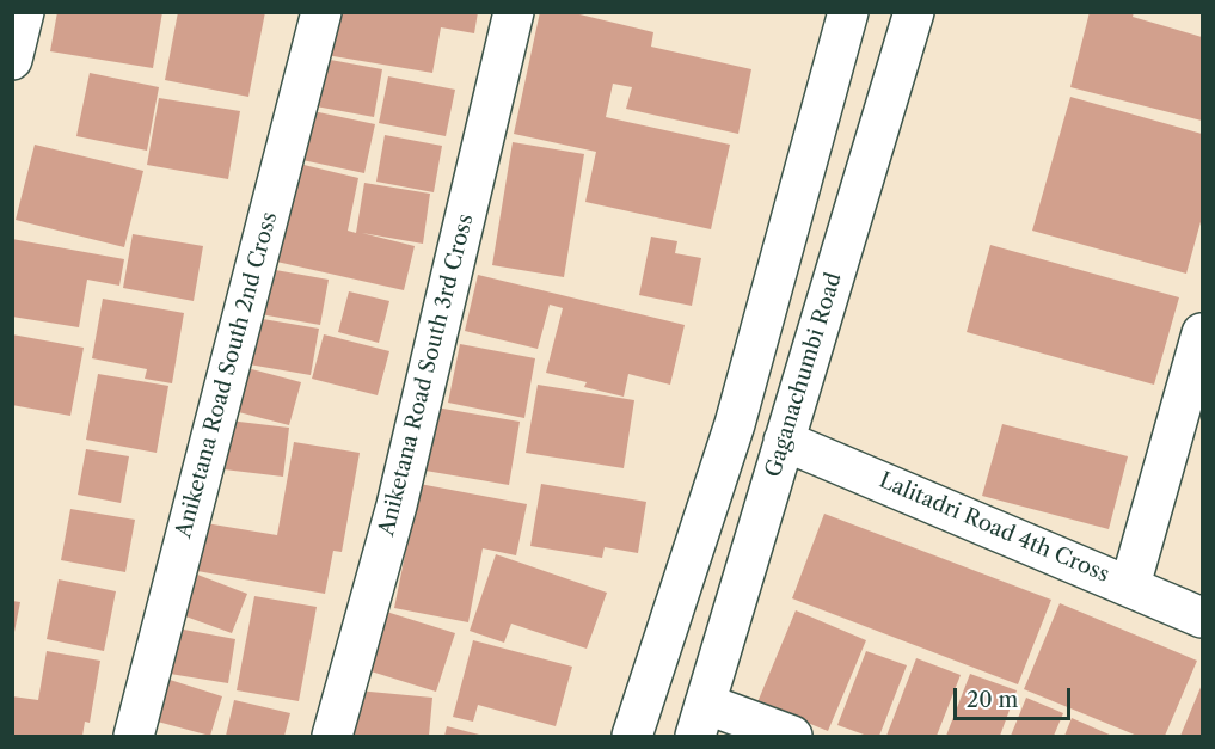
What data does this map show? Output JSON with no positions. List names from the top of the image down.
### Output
{
  "streets": {
    "street": [
      "Aniketana Road South 2nd Cross",
      "Aniketana Road South 3rd Cross",
      "Gaganachumbi Road",
      "Lalitadri Road 4th Cross"
    ]
  },
  "crossings": [
    ["Gaganachumbi Road", "Lalitadri Road 4th Cross"]
  ],
  "scale_bar": "20 m"
}
